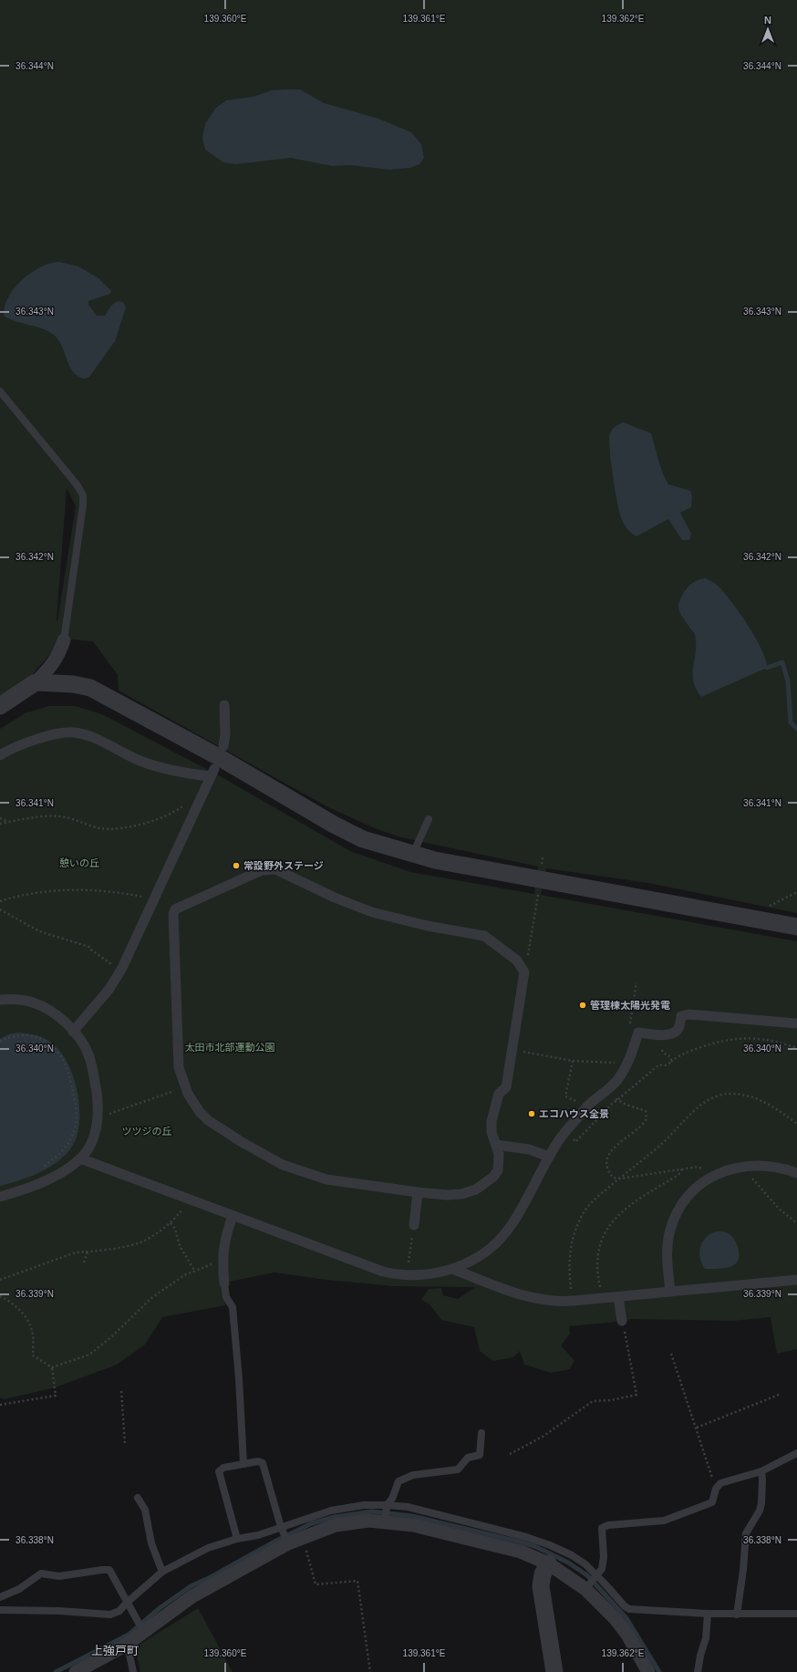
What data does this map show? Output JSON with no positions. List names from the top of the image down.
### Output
{
  "districts": ["上強戸町"],
  "parks": ["憩いの丘", "太田市北部運動公園", "ツツジの丘"],
  "places": ["常設野外ステージ", "管理棟太陽光発電", "エコハウス全景"],
  "north": "top",
  "coordinates": [
    "139.360°E",
    "139.361°E",
    "139.362°E",
    "36.344°N",
    "36.343°N",
    "36.342°N",
    "36.341°N",
    "36.340°N",
    "36.339°N",
    "36.338°N"
  ]
}
